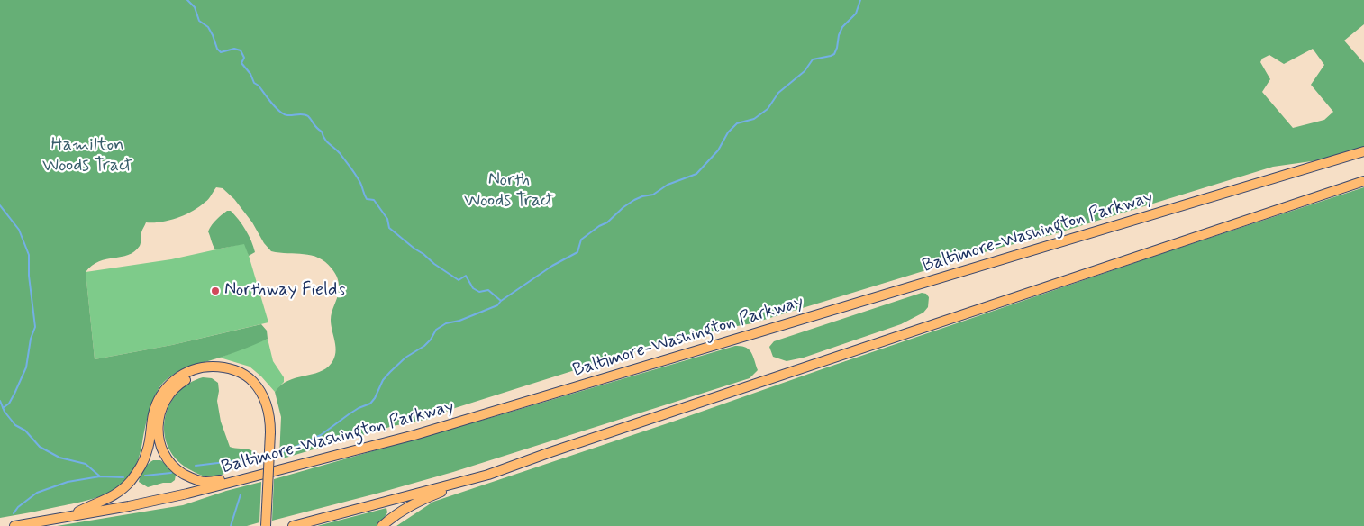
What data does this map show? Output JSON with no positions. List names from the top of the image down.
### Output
{
  "streets": {
    "highway": ["Baltimore-Washington Parkway"]
  },
  "parks": ["Hamilton Woods Tract", "North Woods Tract"],
  "places": ["Northway Fields"]
}
